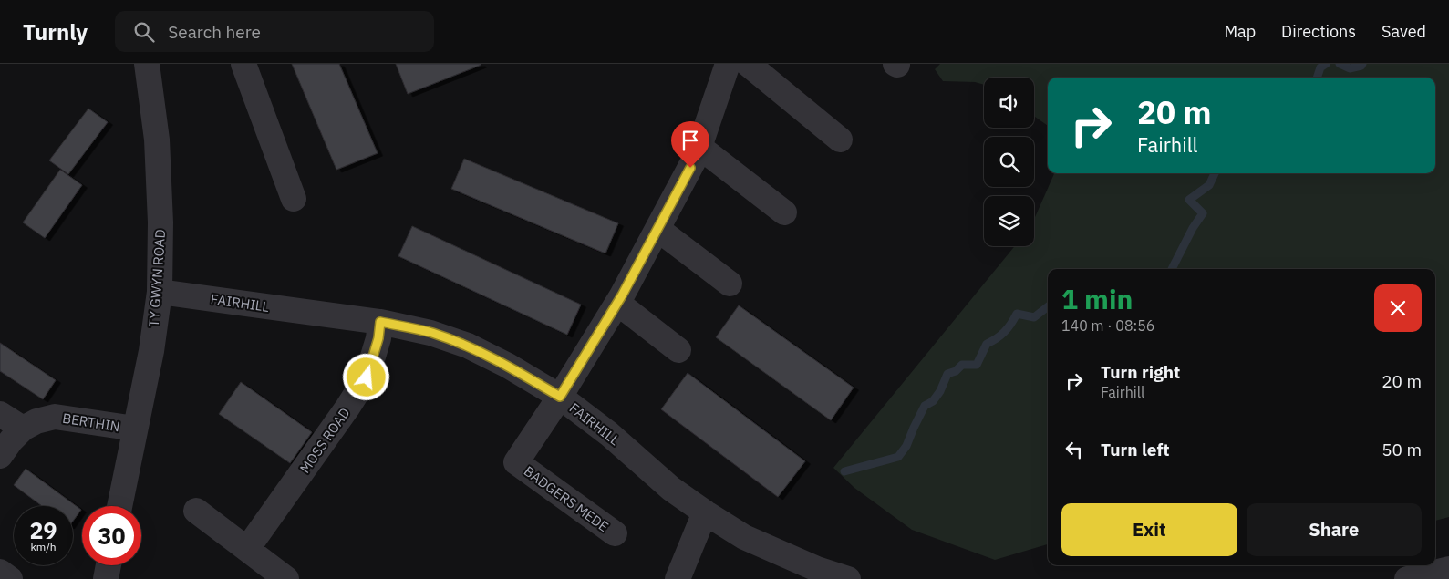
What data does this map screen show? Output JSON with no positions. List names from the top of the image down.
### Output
{
  "streets": {
    "street": [
      "TY GWYN ROAD",
      "FAIRHILL",
      "BERTHIN",
      "MOSS ROAD",
      "BADGERS MEDE"
    ]
  },
  "crossings": [
    ["TY GWYN ROAD", "FAIRHILL"],
    ["TY GWYN ROAD", "BERTHIN"],
    ["FAIRHILL", "MOSS ROAD"],
    ["FAIRHILL", "BADGERS MEDE"]
  ],
  "page": {
    "header": "Turnly",
    "search": "Search here",
    "nav": ["Map", "Directions", "Saved"],
    "turn": ["20 m", "Fairhill"],
    "heading": ["1 min", "140 m · 08:56"],
    "list": [
      {
        "name": "Turn right",
        "note": "Fairhill",
        "value": "20 m"
      },
      {
        "name": "Turn left",
        "value": "50 m"
      }
    ],
    "buttons": ["Exit", "Share"],
    "speed": "29 km/h",
    "limit": "30"
  }
}
